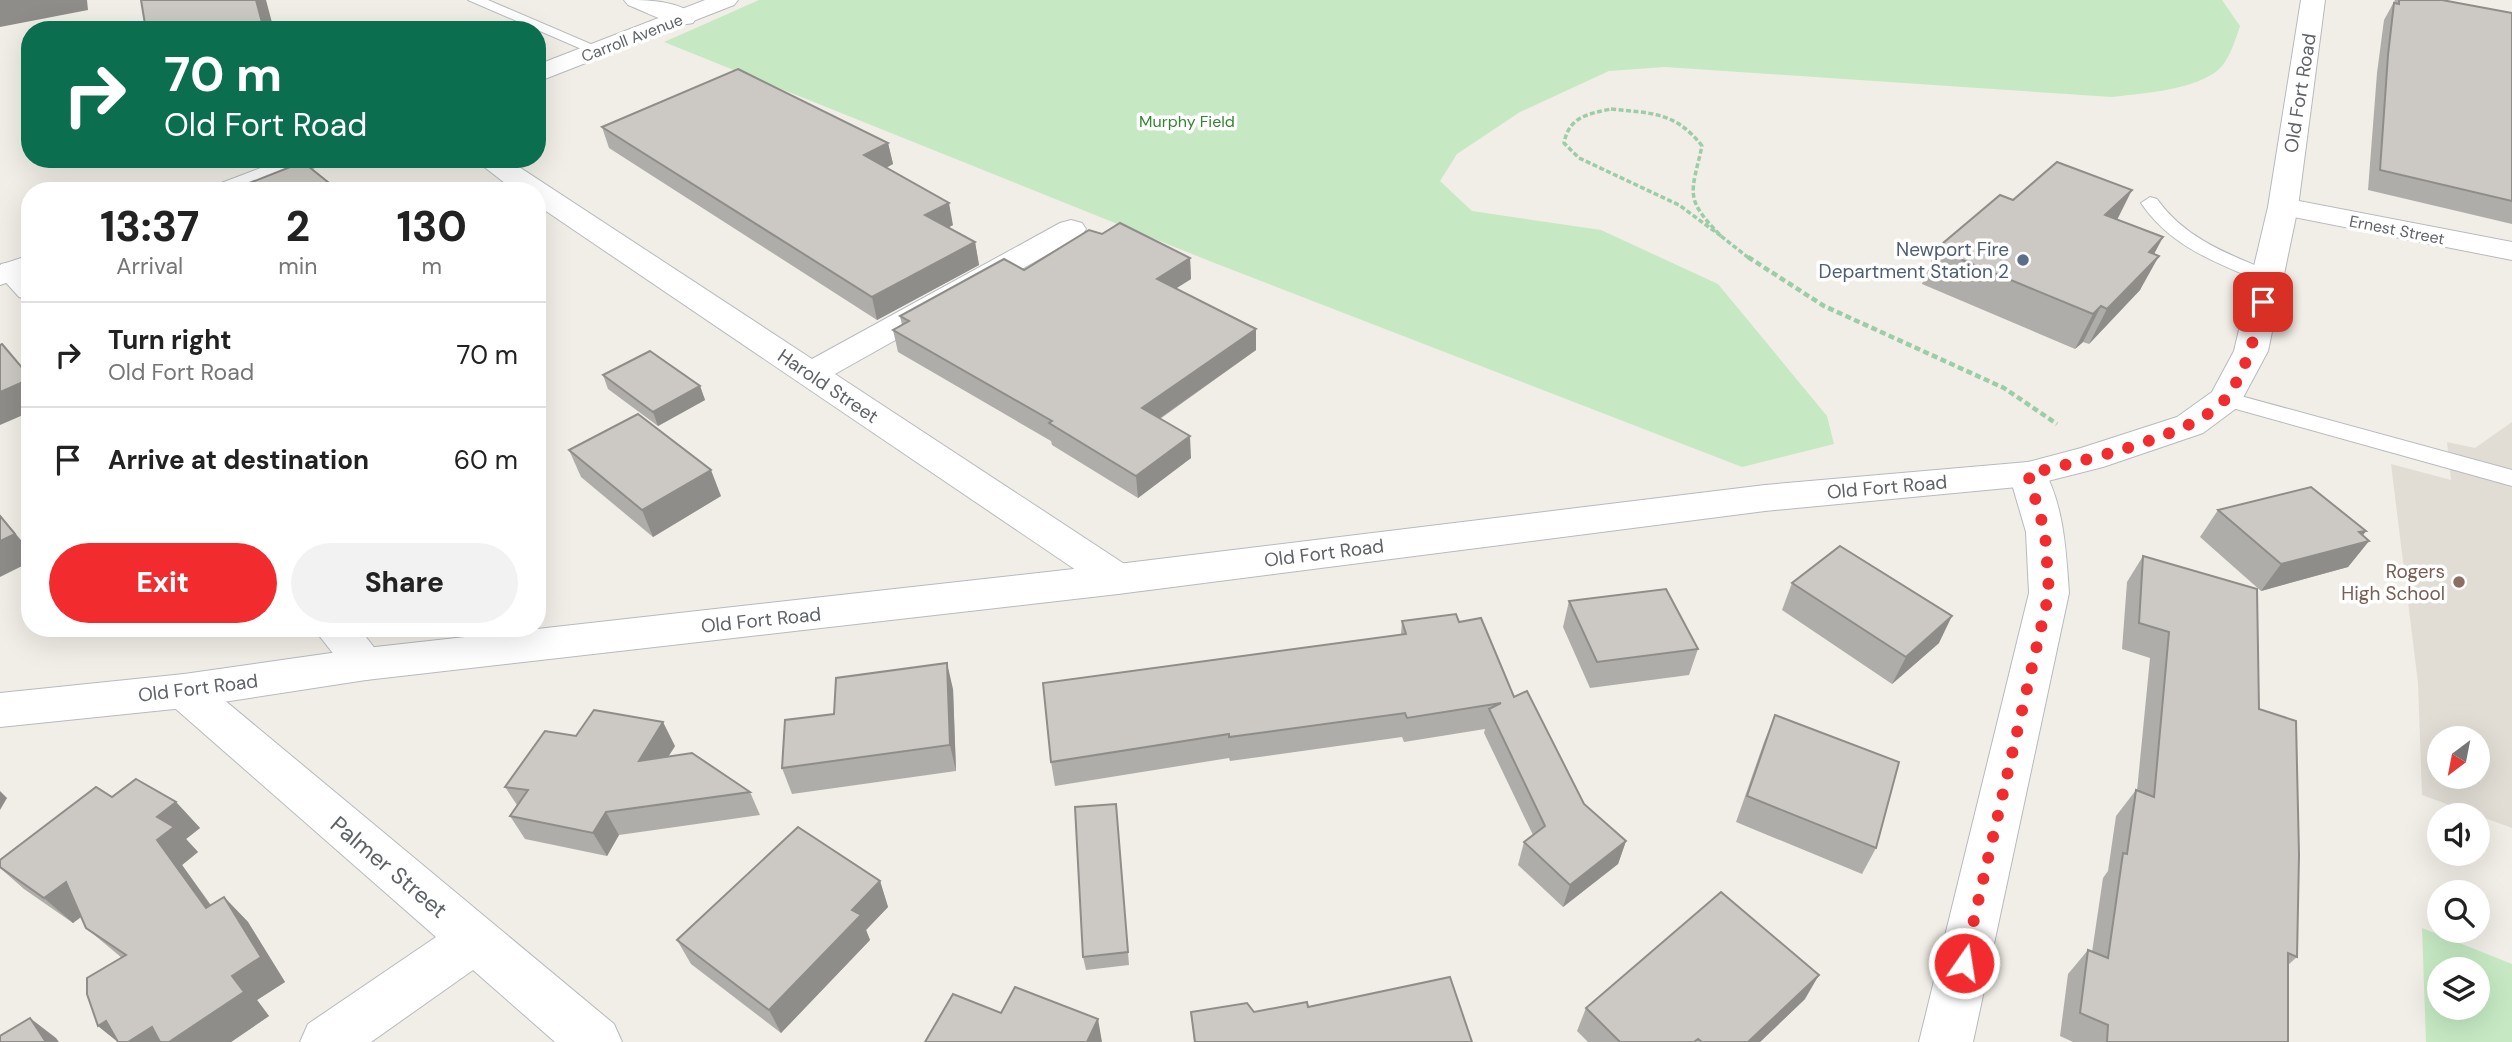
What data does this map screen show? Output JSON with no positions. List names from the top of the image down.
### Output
{
  "streets": {
    "street": [
      "Carroll Avenue",
      "Old Fort Road",
      "Ernest Street",
      "Harold Street",
      "Palmer Street"
    ]
  },
  "crossings": [
    ["Old Fort Road", "Ernest Street"],
    ["Old Fort Road", "Harold Street"],
    ["Old Fort Road", "Palmer Street"]
  ],
  "parks": ["Murphy Field"],
  "places": ["Newport Fire Department Station 2", "Rogers High School"],
  "north": "bottom left",
  "page": {
    "turn": ["70 m", "Old Fort Road"],
    "eta": [
      "13:37",
      "Arrival",
      "2",
      "min",
      "130",
      "m"
    ],
    "list": [
      {
        "name": "Turn right",
        "note": "Old Fort Road",
        "value": "70 m"
      },
      {
        "name": "Arrive at destination",
        "value": "60 m"
      }
    ],
    "buttons": ["Exit", "Share"]
  }
}
